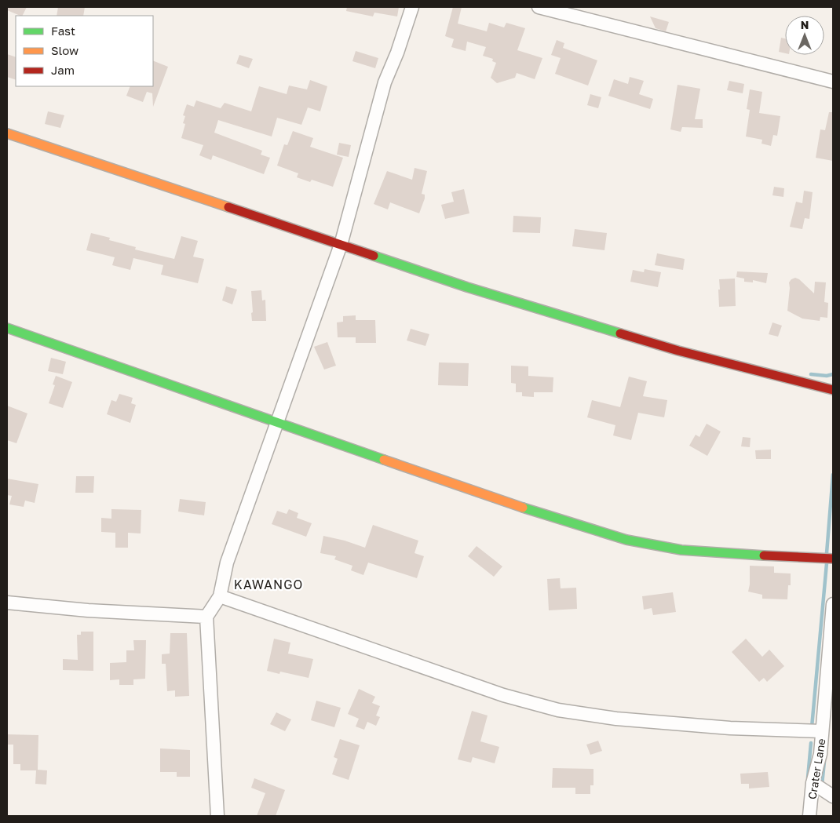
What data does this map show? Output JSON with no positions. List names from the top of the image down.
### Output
{
  "streets": {
    "street": ["Crater Lane"]
  },
  "districts": ["KAWANGO"],
  "legend": ["Fast", "Slow", "Jam"],
  "north": "top"
}
